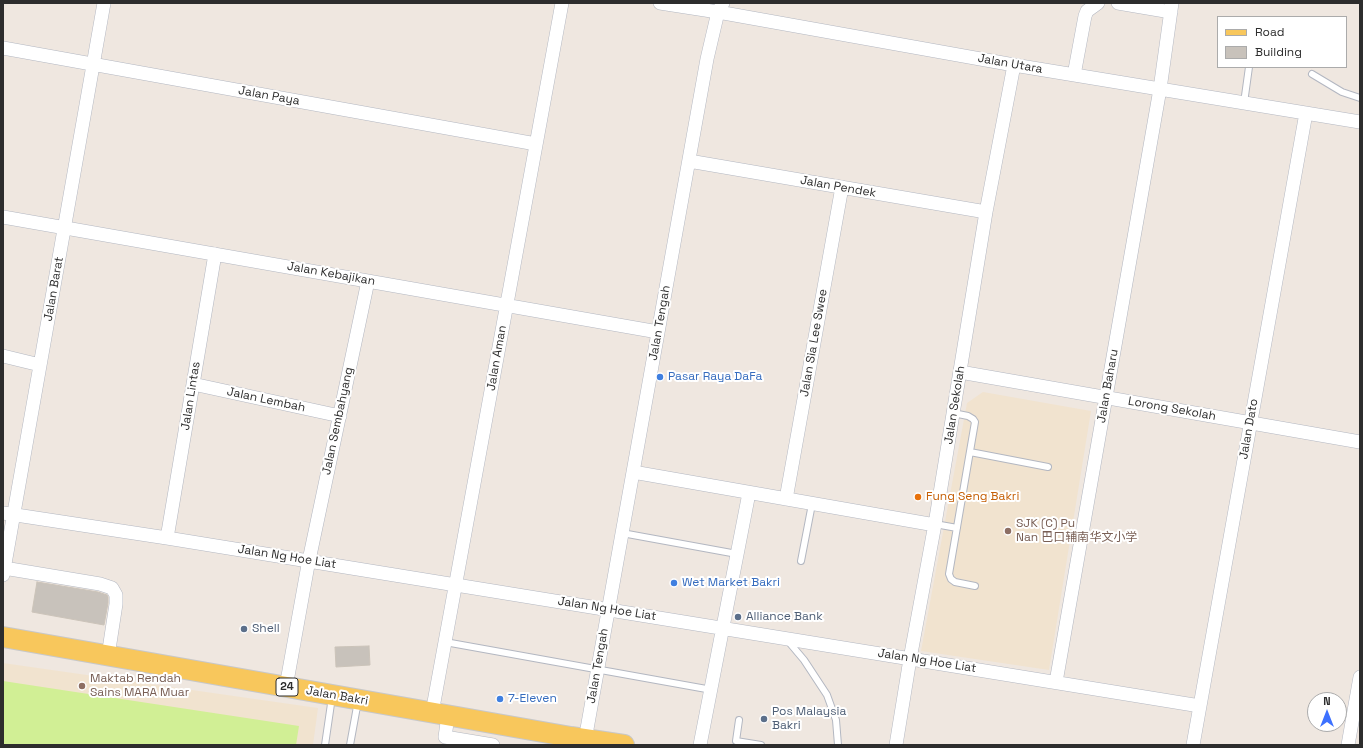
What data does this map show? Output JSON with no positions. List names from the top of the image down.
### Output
{
  "streets": {
    "main road": ["24", "Jalan Bakri"],
    "street": [
      "Jalan Utara",
      "Jalan Paya",
      "Jalan Pendek",
      "Jalan Kebajikan",
      "Jalan Barat",
      "Jalan Tengah",
      "Jalan Sia Lee Swee",
      "Jalan Aman",
      "Jalan Baharu",
      "Jalan Lintas",
      "Jalan Lembah",
      "Jalan Sekolah",
      "Lorong Sekolah",
      "Jalan Sembahyang",
      "Jalan Dato",
      "Jalan Ng Hoe Liat"
    ]
  },
  "crossings": [
    ["Jalan Utara", "Jalan Tengah"],
    ["Jalan Utara", "Jalan Baharu"],
    ["Jalan Utara", "Jalan Sekolah"],
    ["Jalan Utara", "Jalan Dato"],
    ["Jalan Paya", "Jalan Barat"],
    ["Jalan Paya", "Jalan Aman"],
    ["Jalan Pendek", "Jalan Tengah"],
    ["Jalan Pendek", "Jalan Sia Lee Swee"],
    ["Jalan Pendek", "Jalan Sekolah"],
    ["Jalan Kebajikan", "Jalan Barat"],
    ["Jalan Kebajikan", "Jalan Tengah"],
    ["Jalan Kebajikan", "Jalan Aman"],
    ["Jalan Kebajikan", "Jalan Lintas"],
    ["Jalan Kebajikan", "Jalan Sembahyang"],
    ["Jalan Barat", "Jalan Ng Hoe Liat"],
    ["Jalan Tengah", "Jalan Ng Hoe Liat"],
    ["Jalan Tengah", "Jalan Bakri"],
    ["Jalan Aman", "Jalan Ng Hoe Liat"],
    ["Jalan Aman", "Jalan Bakri"],
    ["Jalan Baharu", "Lorong Sekolah"],
    ["Jalan Baharu", "Jalan Ng Hoe Liat"],
    ["Jalan Lintas", "Jalan Lembah"],
    ["Jalan Lintas", "Jalan Ng Hoe Liat"],
    ["Jalan Lembah", "Jalan Sembahyang"],
    ["Jalan Sekolah", "Lorong Sekolah"],
    ["Jalan Sekolah", "Jalan Ng Hoe Liat"],
    ["Lorong Sekolah", "Jalan Dato"],
    ["Jalan Sembahyang", "Jalan Ng Hoe Liat"],
    ["Jalan Sembahyang", "Jalan Bakri"],
    ["Jalan Dato", "Jalan Ng Hoe Liat"]
  ],
  "places": [
    "Pasar Raya DaFa",
    "Fung Seng Bakri",
    "SJK (C) Pu Nan 巴口辅南华文小学",
    "Wet Market Bakri",
    "Alliance Bank",
    "Shell",
    "Maktab Rendah Sains MARA Muar",
    "7-Eleven",
    "Pos Malaysia Bakri"
  ],
  "legend": ["Road", "Building"],
  "north": "top"
}
